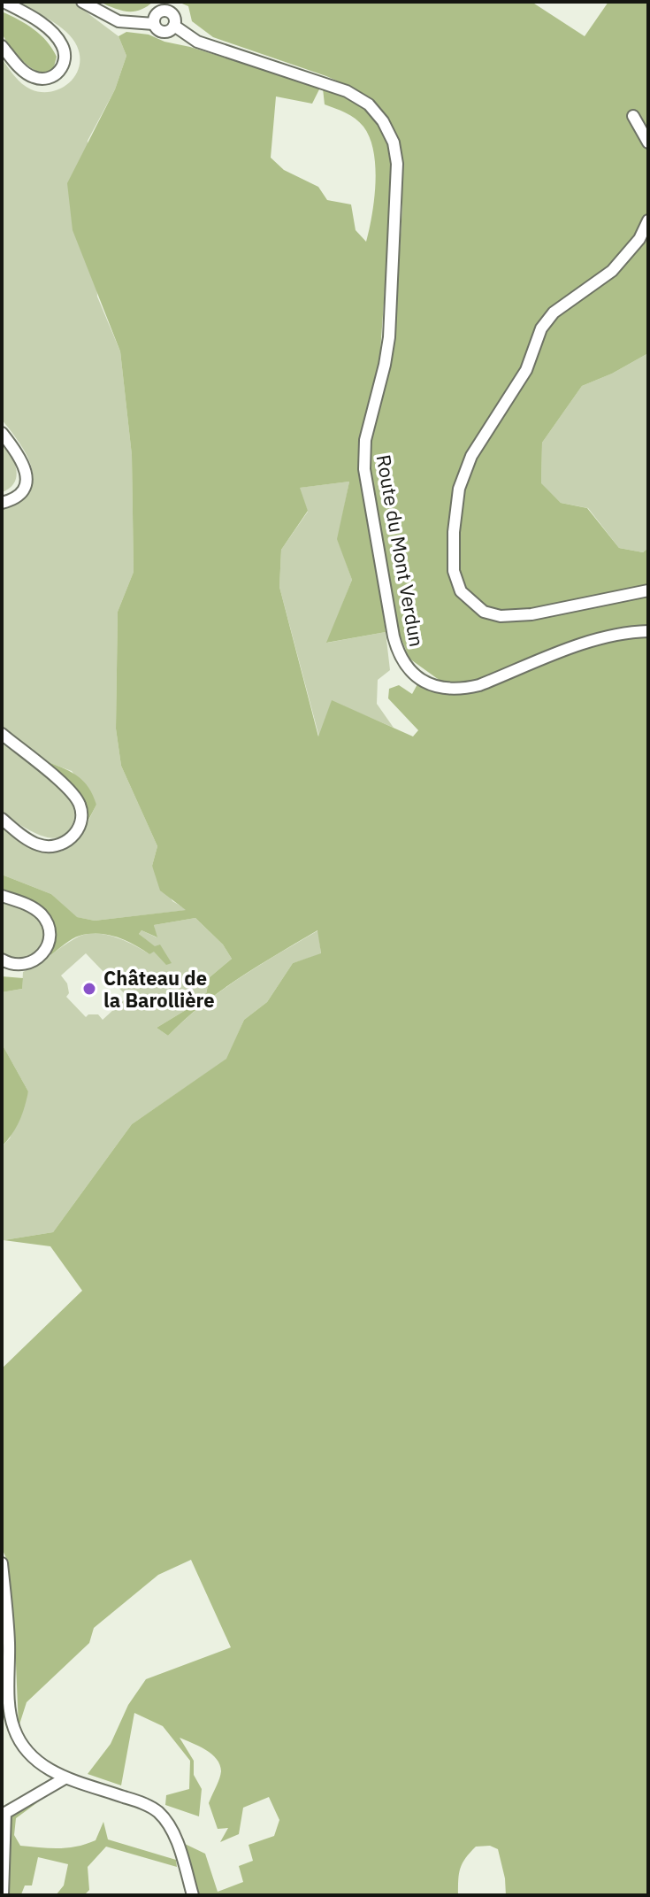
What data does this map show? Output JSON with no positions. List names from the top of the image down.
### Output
{
  "streets": {
    "street": ["Route du Mont Verdun"]
  },
  "places": ["Château de la Barollière"]
}
